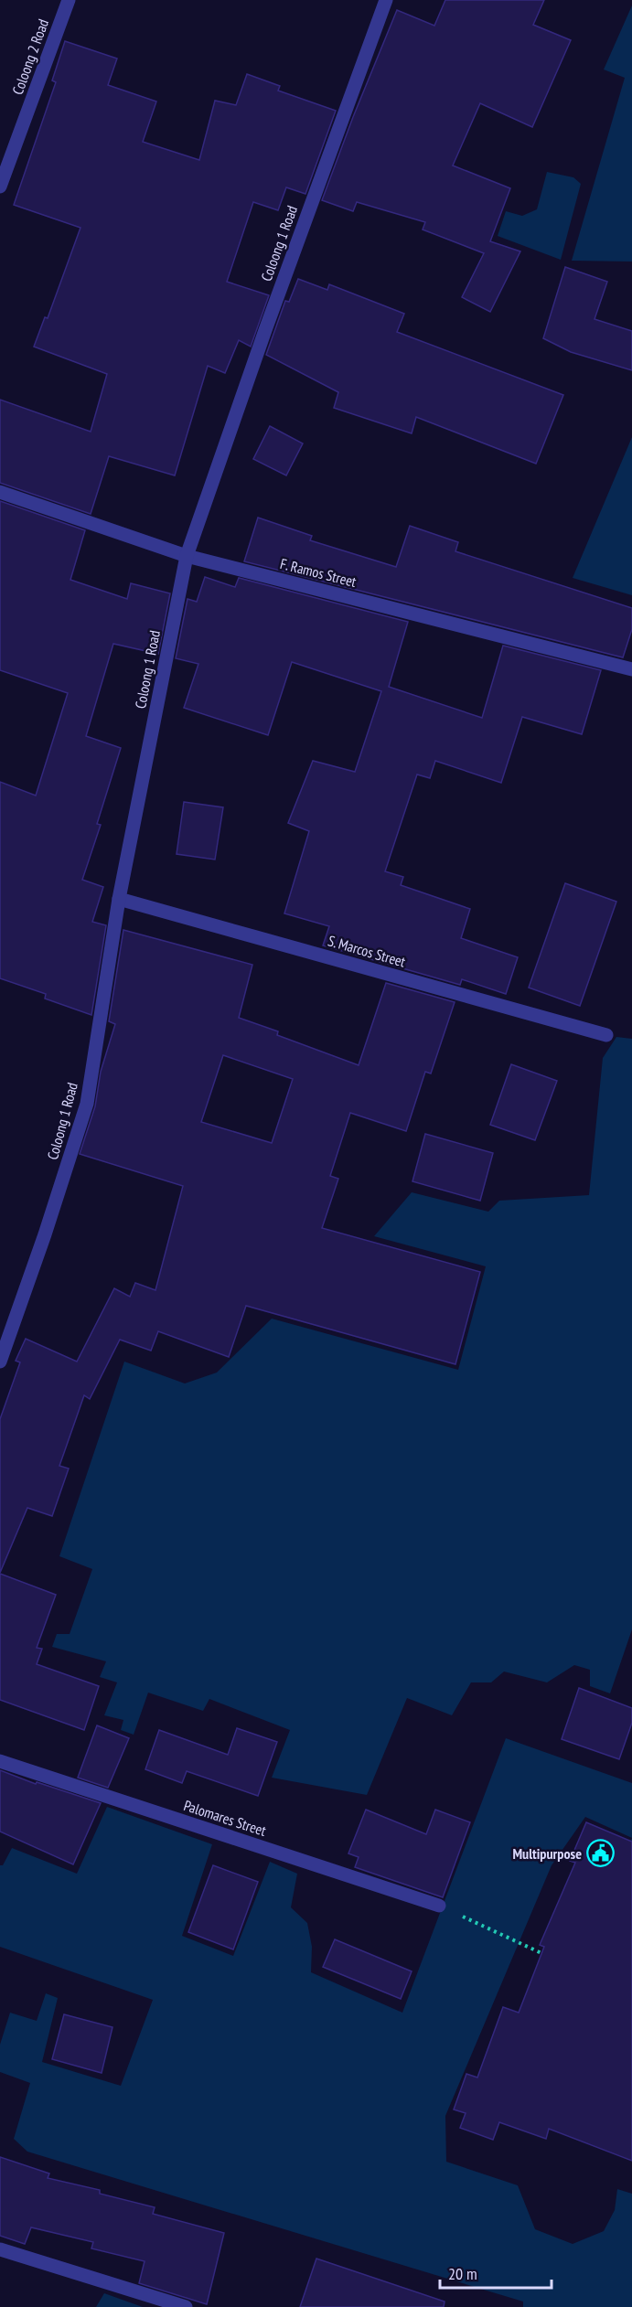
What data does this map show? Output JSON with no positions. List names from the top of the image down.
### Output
{
  "streets": {
    "street": [
      "Coloong 2 Road",
      "Coloong 1 Road",
      "F. Ramos Street",
      "S. Marcos Street",
      "Palomares Street"
    ]
  },
  "crossings": [
    ["Coloong 1 Road", "F. Ramos Street"],
    ["Coloong 1 Road", "S. Marcos Street"]
  ],
  "places": {
    "public building": ["Multipurpose"]
  },
  "scale_bar": "20 m"
}
